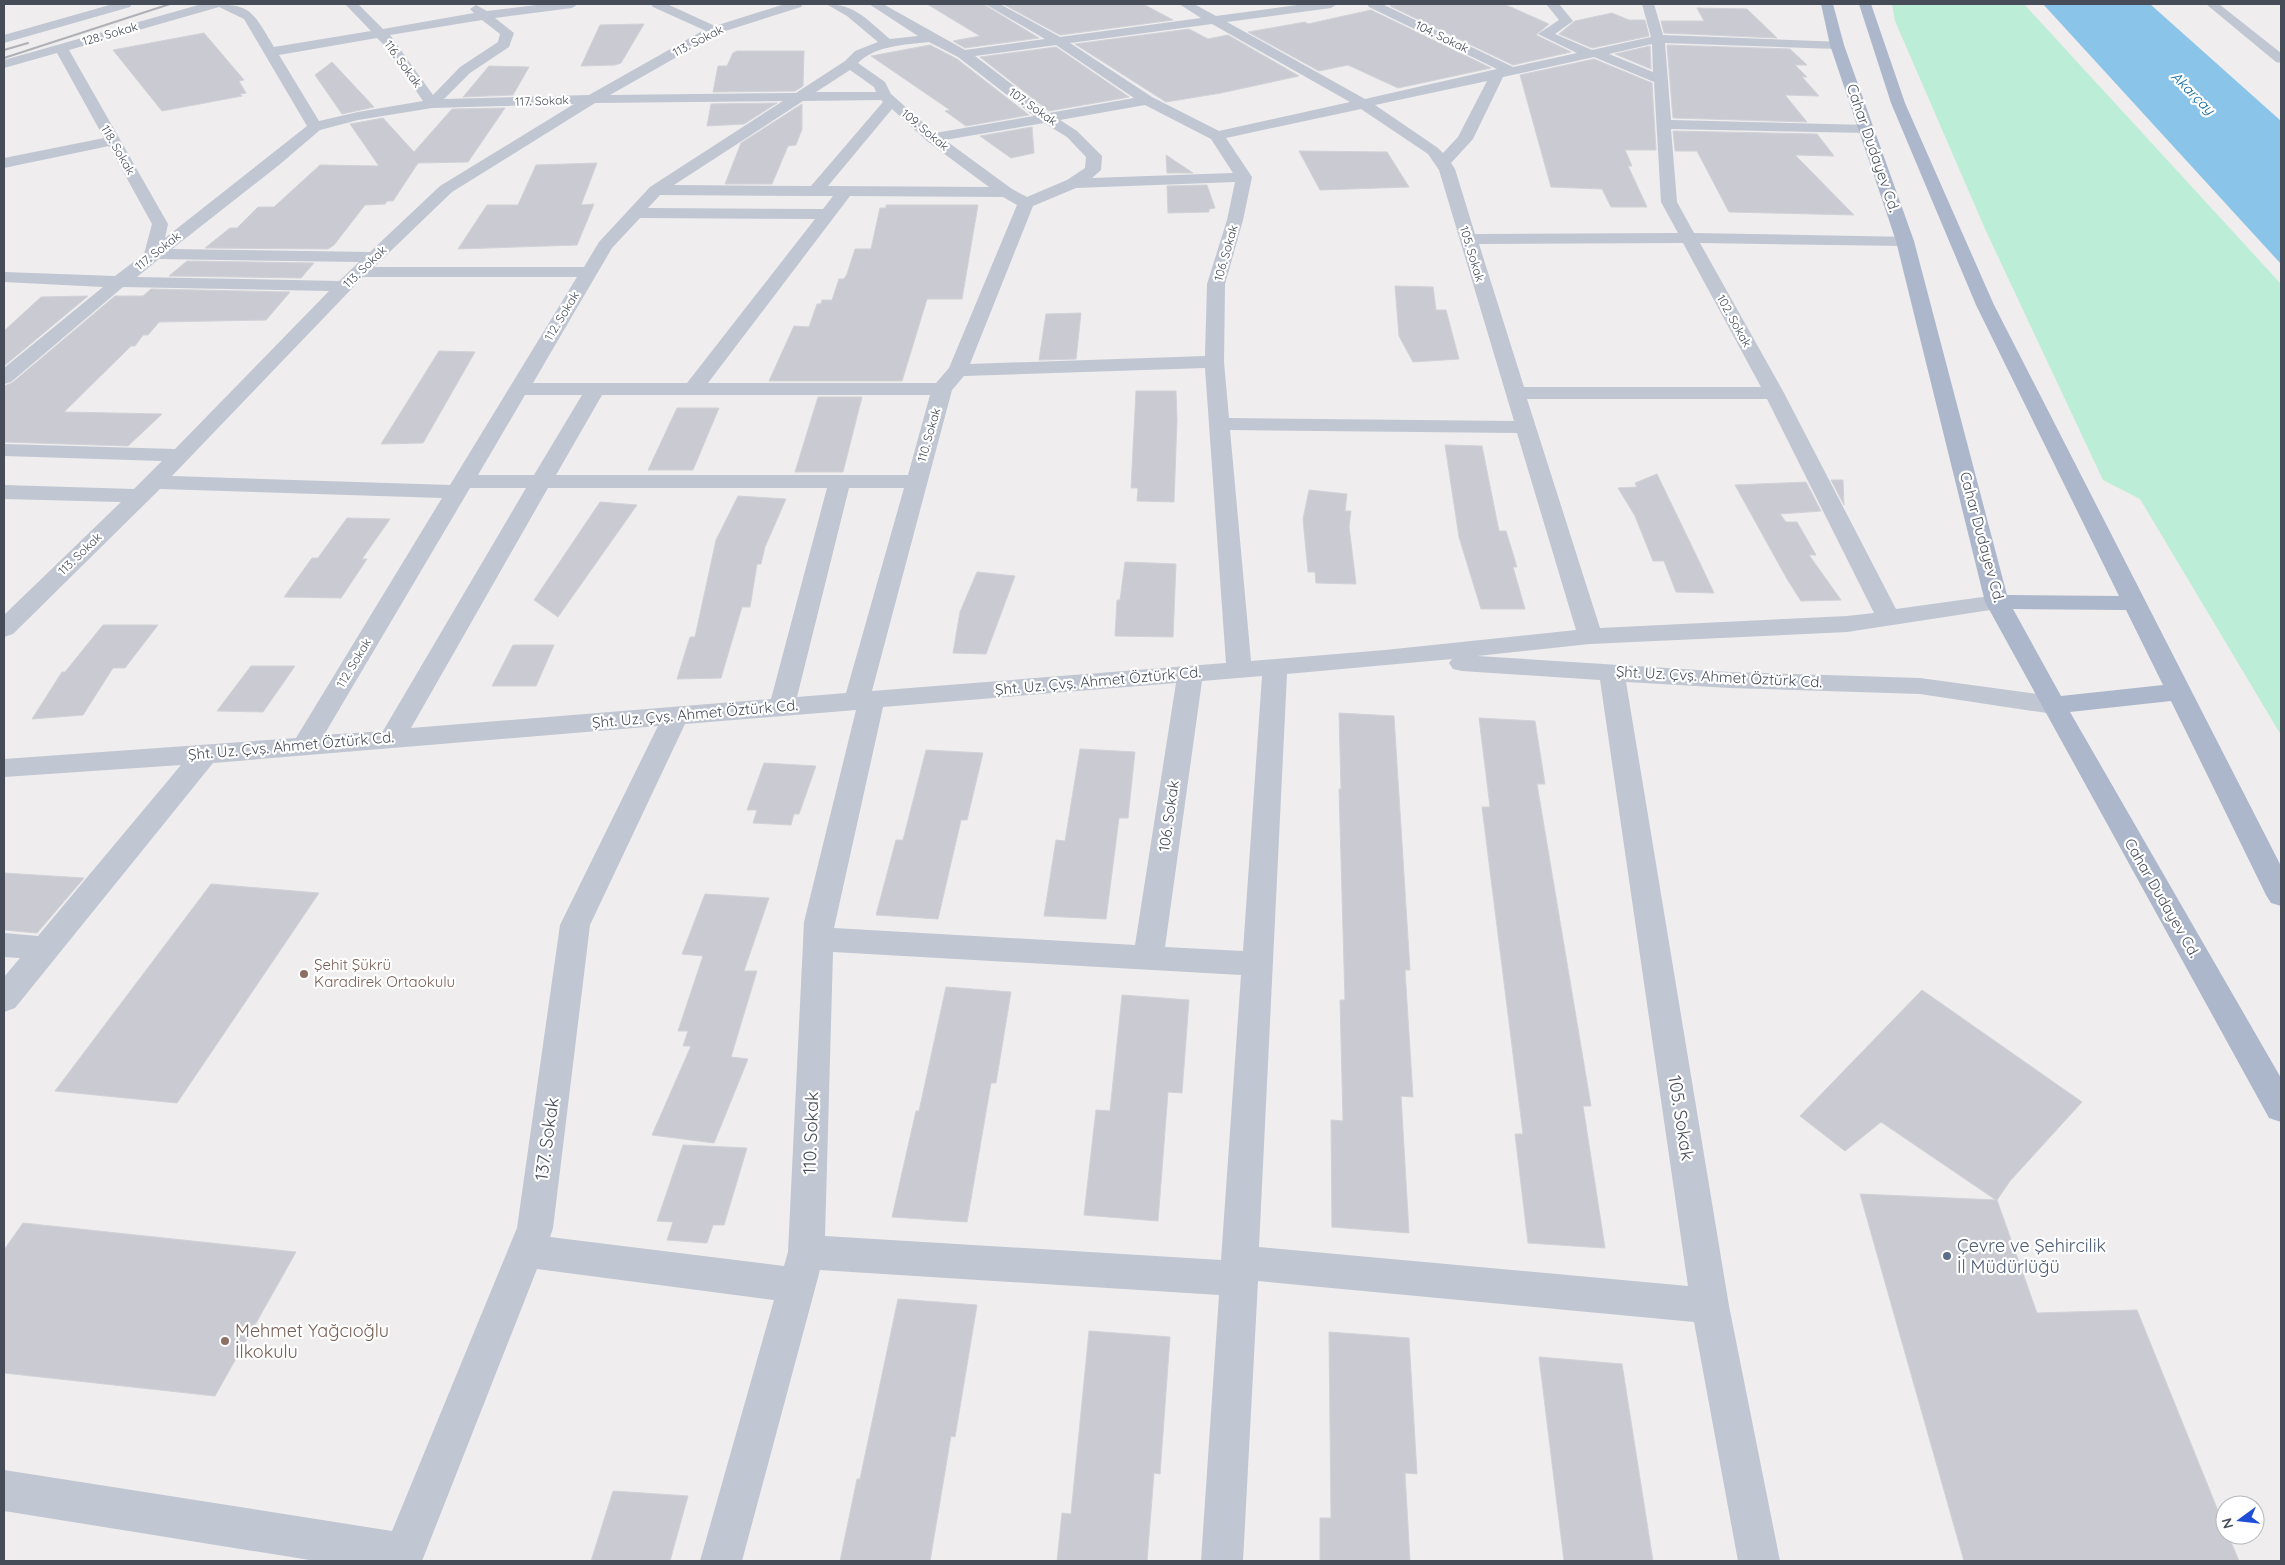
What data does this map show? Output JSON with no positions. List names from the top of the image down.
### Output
{
  "streets": {
    "main road": ["Cahar Dudayev Cd."],
    "street": [
      "128. Sokak",
      "104. Sokak",
      "113. Sokak",
      "116. Sokak",
      "117. Sokak",
      "107. Sokak",
      "109. Sokak",
      "118. Sokak",
      "106. Sokak",
      "105. Sokak",
      "112. Sokak",
      "102. Sokak",
      "110. Sokak",
      "Şht. Uz. Çvş. Ahmet Öztürk Cd.",
      "137. Sokak"
    ]
  },
  "crossings": [
    ["128. Sokak", "118. Sokak"],
    ["113. Sokak", "117. Sokak"],
    ["116. Sokak", "117. Sokak"],
    ["117. Sokak", "109. Sokak"],
    ["117. Sokak", "118. Sokak"],
    ["117. Sokak", "112. Sokak"],
    ["107. Sokak", "110. Sokak"],
    ["109. Sokak", "112. Sokak"],
    ["Cahar Dudayev Cd.", "Şht. Uz. Çvş. Ahmet Öztürk Cd."],
    ["106. Sokak", "Şht. Uz. Çvş. Ahmet Öztürk Cd."],
    ["105. Sokak", "Şht. Uz. Çvş. Ahmet Öztürk Cd."],
    ["112. Sokak", "Şht. Uz. Çvş. Ahmet Öztürk Cd."],
    ["102. Sokak", "Şht. Uz. Çvş. Ahmet Öztürk Cd."],
    ["110. Sokak", "Şht. Uz. Çvş. Ahmet Öztürk Cd."],
    ["Şht. Uz. Çvş. Ahmet Öztürk Cd.", "137. Sokak"]
  ],
  "water": ["Akarçay"],
  "places": ["Şehit Şükrü Karadirek Ortaokulu", "Çevre ve Şehircilik İl Müdürlüğü", "Mehmet Yağcıoğlu İlkokulu"],
  "north": "left"
}
